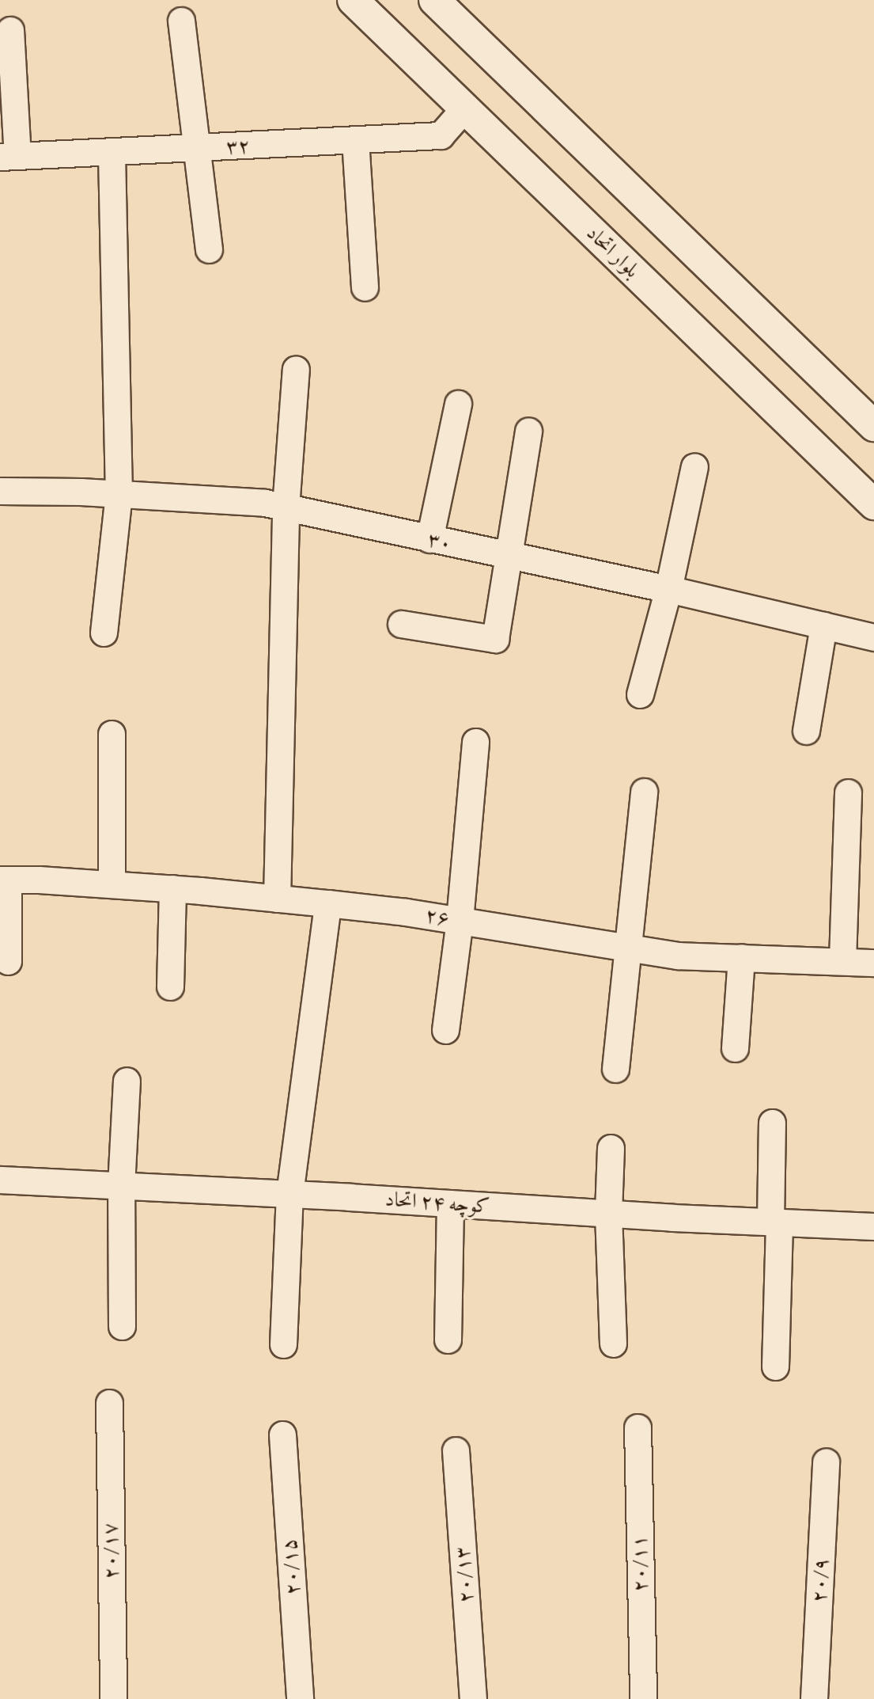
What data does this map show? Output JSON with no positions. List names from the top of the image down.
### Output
{
  "streets": {
    "main road": ["بلوار اتحاد"],
    "street": [
      "۳۲",
      "۳۰",
      "۲۶",
      "کوچه ۲۴ اتحاد",
      "۲۰/۱۷",
      "۲۰/۱۱",
      "۲۰/۱۵",
      "۲۰/۱۳",
      "۲۰/۹"
    ]
  },
  "crossings": [
    ["۳۲", "بلوار اتحاد"]
  ]
}
